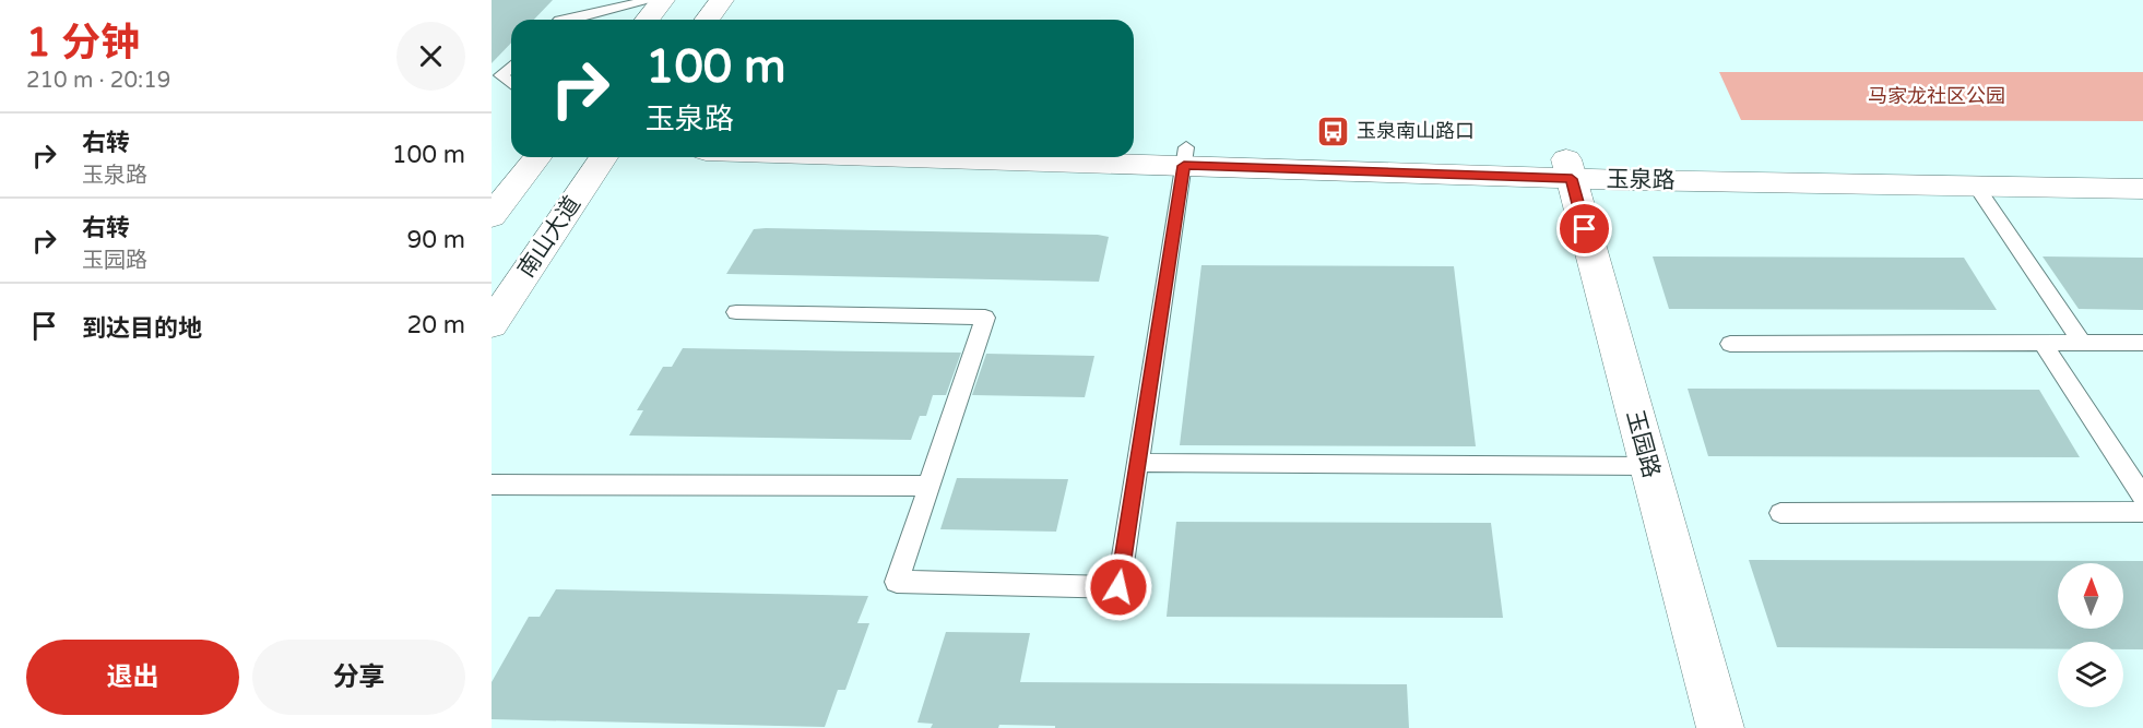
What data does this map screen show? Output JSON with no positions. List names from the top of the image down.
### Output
{
  "streets": {
    "street": ["玉泉路", "南山大道", "玉园路"]
  },
  "crossings": [
    ["玉泉路", "玉园路"]
  ],
  "parks": ["马家龙社区公园"],
  "places": {
    "bus stop": ["玉泉南山路口"]
  },
  "north": "top",
  "page": {
    "heading": ["1 分钟", "210 m · 20:19"],
    "turn": ["100 m", "玉泉路"],
    "list": [
      {
        "name": "右转",
        "note": "玉泉路",
        "value": "100 m"
      },
      {
        "name": "右转",
        "note": "玉园路",
        "value": "90 m"
      },
      {
        "name": "到达目的地",
        "value": "20 m"
      }
    ],
    "buttons": ["退出", "分享"]
  }
}
